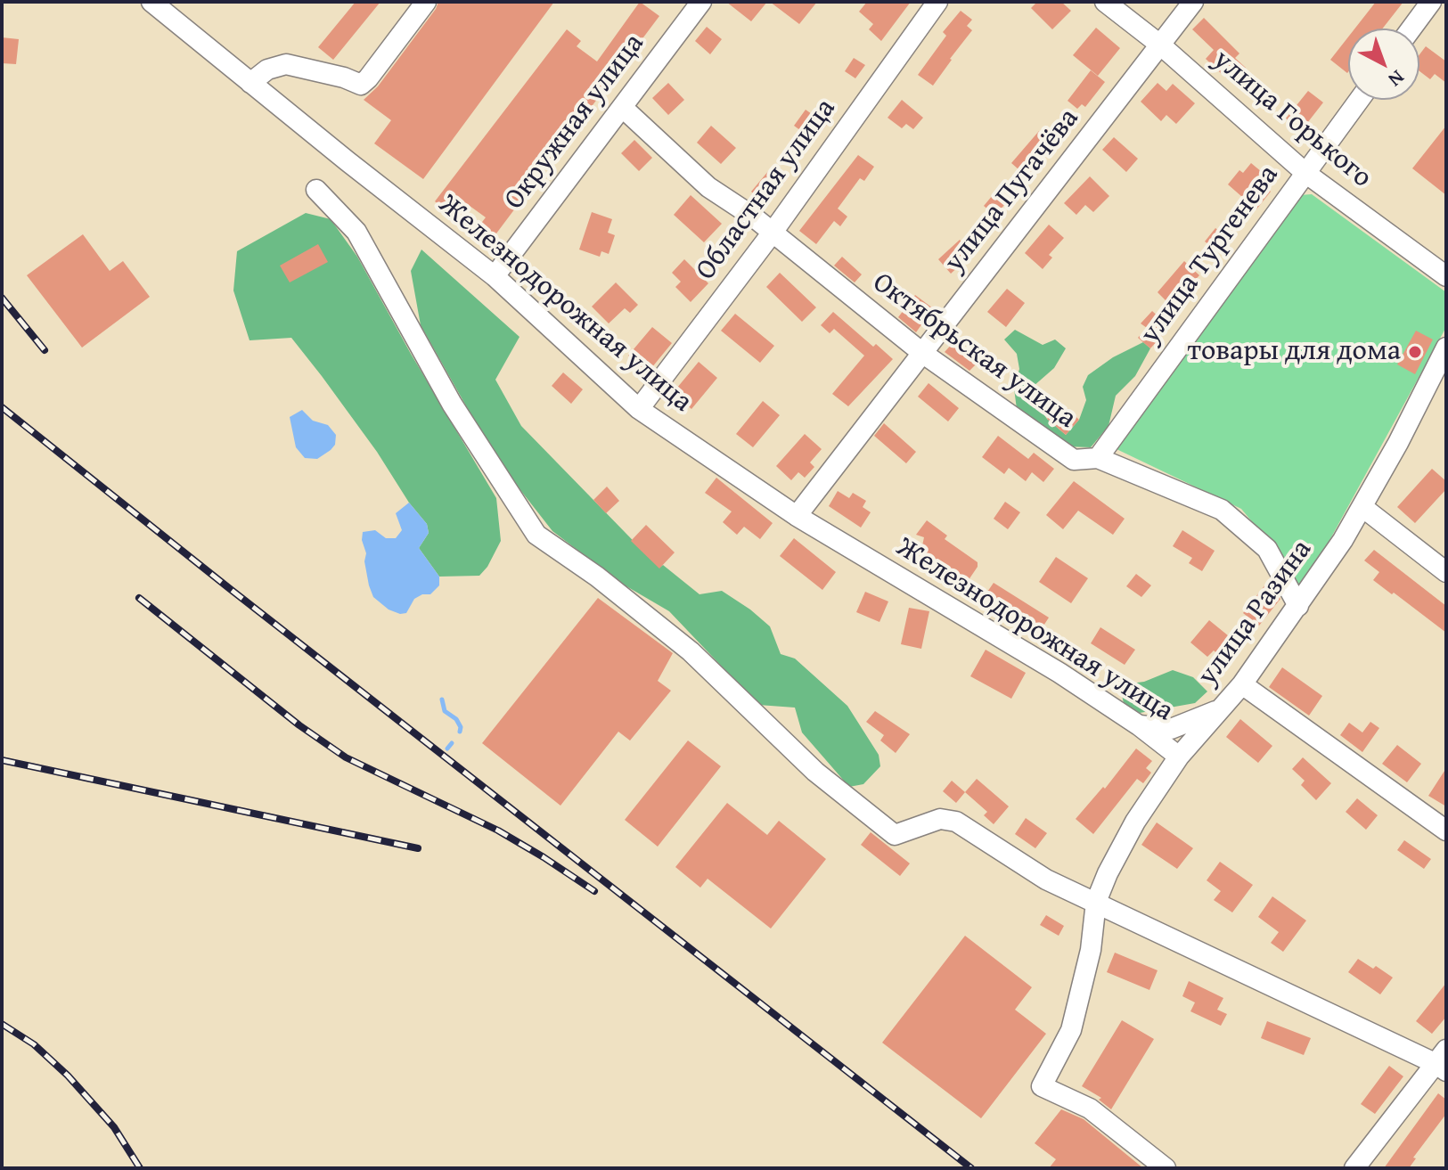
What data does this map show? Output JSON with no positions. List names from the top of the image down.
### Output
{
  "streets": {
    "street": [
      "улица Горького",
      "Окружная улица",
      "Областная улица",
      "улица Пугачёва",
      "улица Тургенева",
      "Железнодорожная улица",
      "Октябрьская улица",
      "улица Разина"
    ]
  },
  "crossings": [
    ["улица Горького", "улица Пугачёва"],
    ["улица Горького", "улица Тургенева"],
    ["Окружная улица", "Железнодорожная улица"],
    ["Окружная улица", "Октябрьская улица"],
    ["Областная улица", "Железнодорожная улица"],
    ["Областная улица", "Октябрьская улица"],
    ["улица Пугачёва", "Железнодорожная улица"],
    ["улица Пугачёва", "Октябрьская улица"],
    ["улица Тургенева", "Октябрьская улица"],
    ["Железнодорожная улица", "улица Разина"],
    ["Октябрьская улица", "улица Разина"]
  ],
  "places": ["товары для дома"],
  "north": "bottom right"
}
